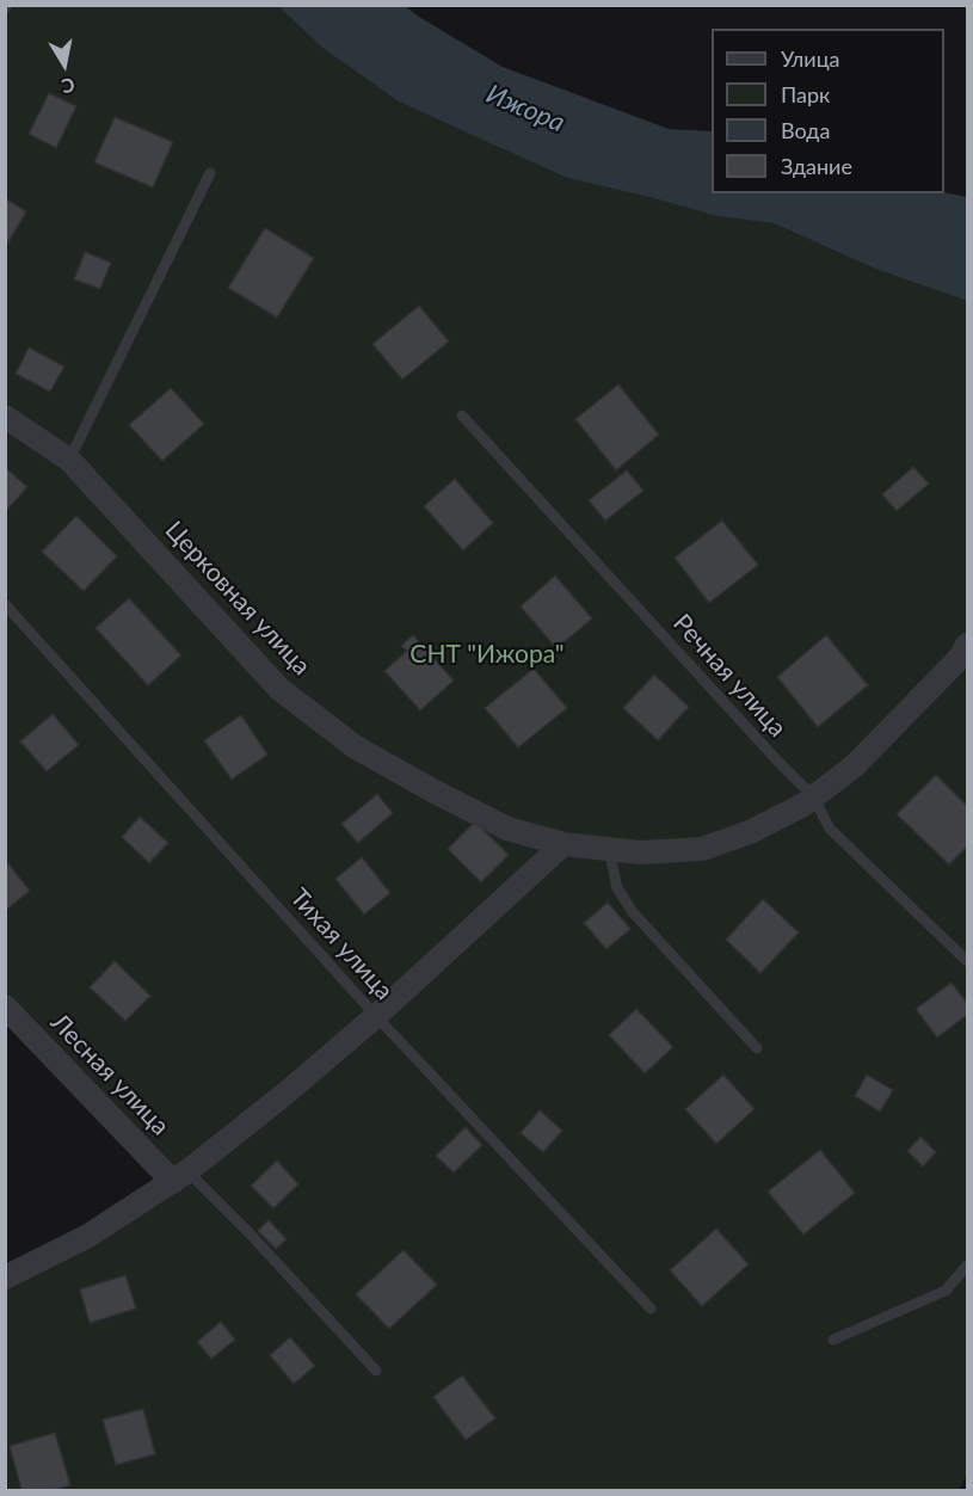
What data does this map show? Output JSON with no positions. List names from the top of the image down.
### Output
{
  "streets": {
    "street": ["Церковная улица", "Лесная улица"],
    "lane": ["Речная улица", "Тихая улица"]
  },
  "crossings": [
    ["Церковная улица", "Речная улица"]
  ],
  "water": ["Ижора"],
  "parks": ["СНТ \"Ижора\""],
  "legend": [
    "Улица",
    "Парк",
    "Вода",
    "Здание"
  ],
  "north": "bottom"
}
